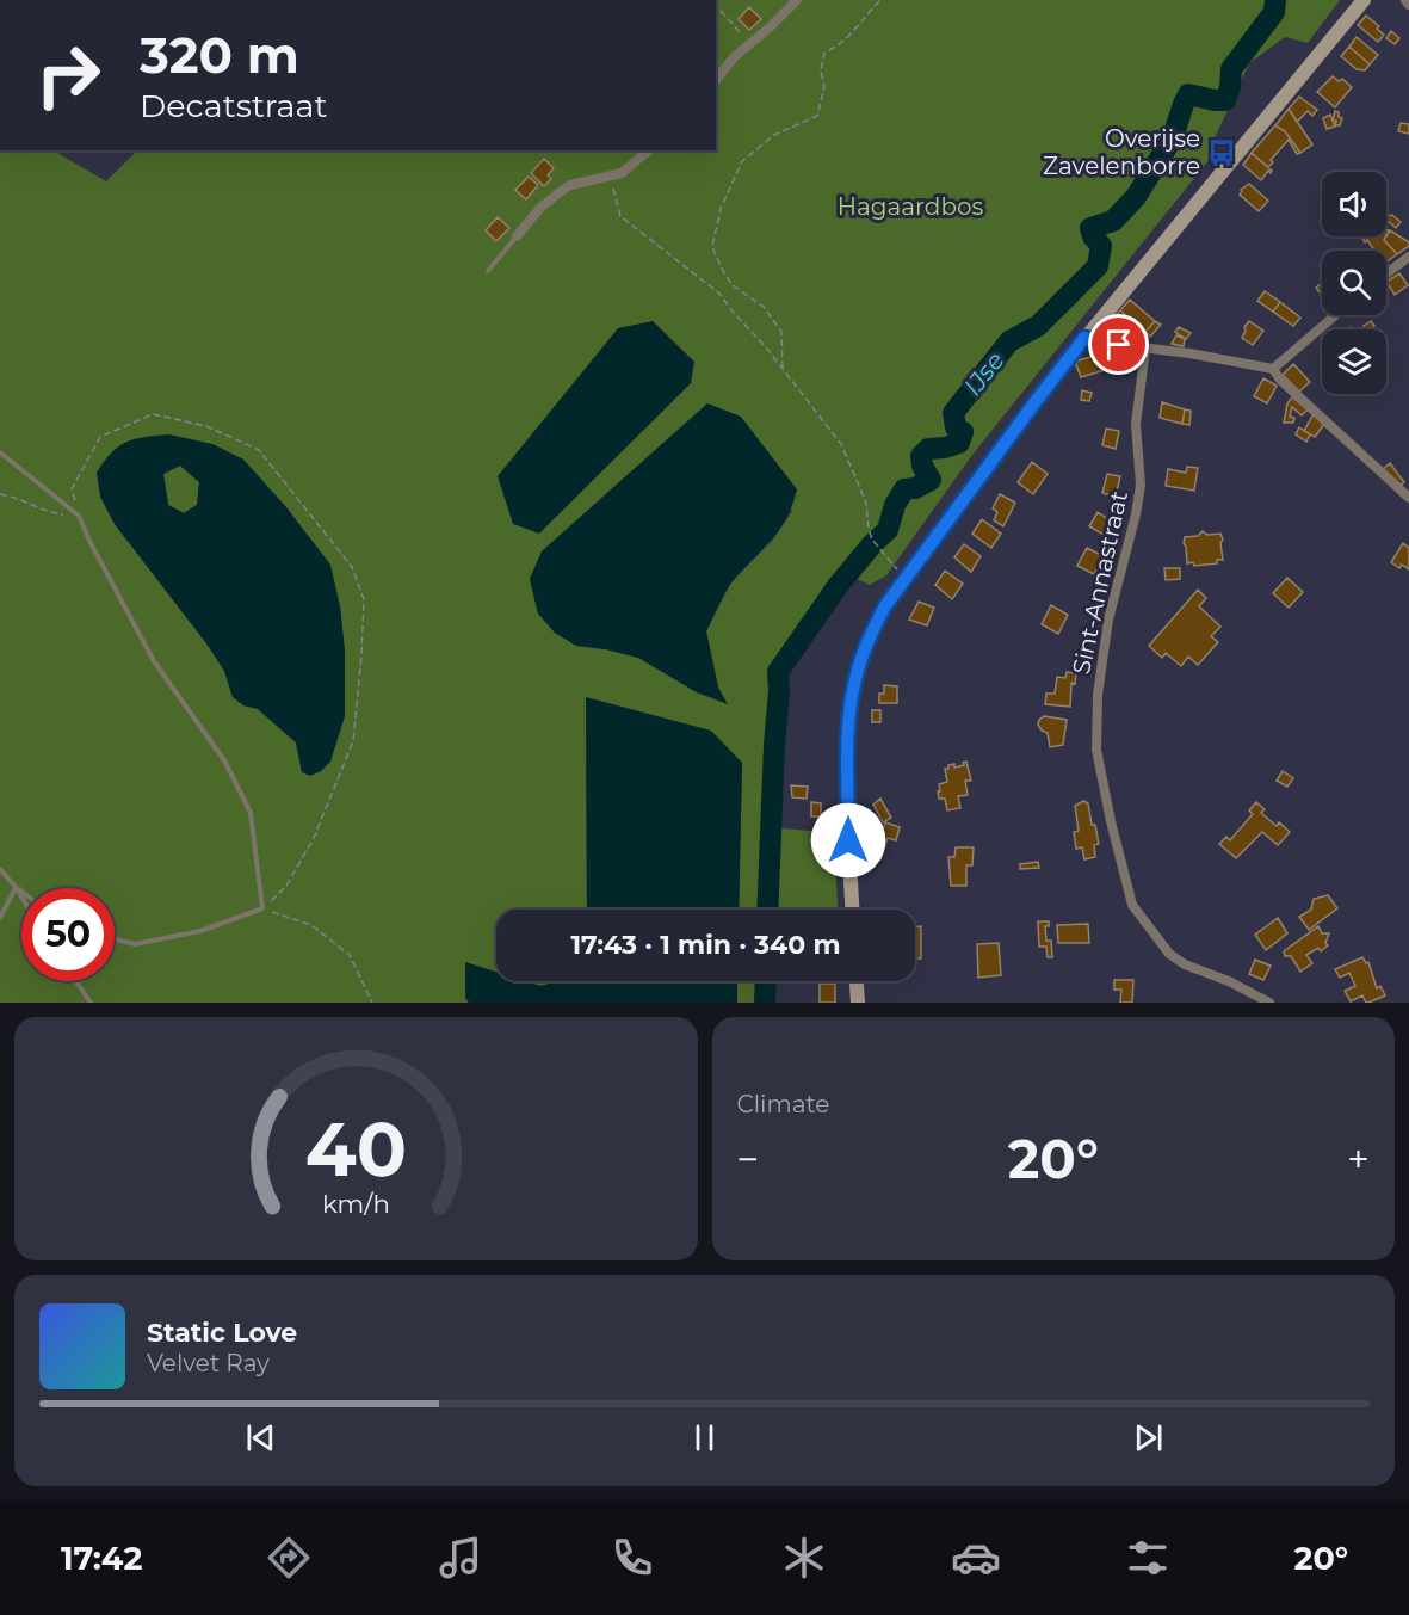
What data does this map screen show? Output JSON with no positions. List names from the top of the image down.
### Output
{
  "streets": {
    "street": ["Sint-Annastraat"]
  },
  "water": ["IJse"],
  "parks": ["Hagaardbos"],
  "places": {
    "bus stop": ["Overijse Zavelenborre"]
  },
  "page": {
    "turn": ["320 m", "Decatstraat"],
    "limit": "50",
    "trip": "17:43 · 1 min · 340 m",
    "tile": "Climate",
    "heat": ["−", "20°", "+"],
    "song": ["Static Love", "Velvet Ray"],
    "tabs": ["17:42", "20°"],
    "gauge": ["40", "km/h"]
  }
}
